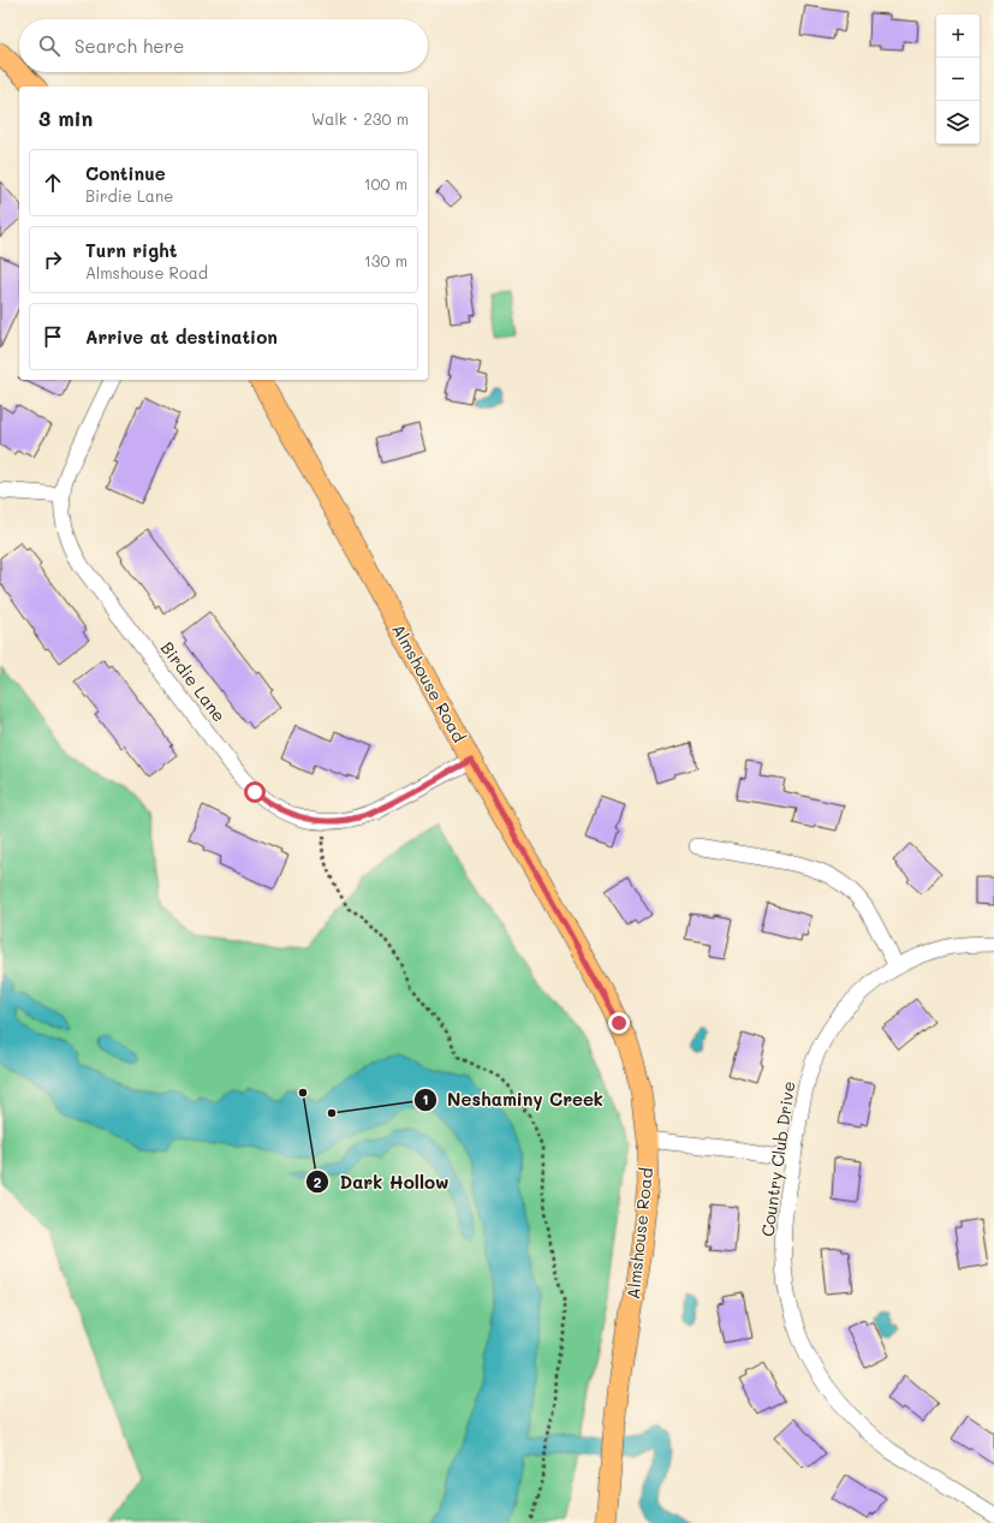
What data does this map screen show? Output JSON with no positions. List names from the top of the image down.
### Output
{
  "streets": {
    "main road": ["Almshouse Road"],
    "street": ["Birdie Lane", "Country Club Drive"]
  },
  "crossings": [
    ["Birdie Lane", "Almshouse Road"]
  ],
  "places": ["Dark Hollow", "Neshaminy Creek"],
  "page": {
    "map_buttons": ["+", "−"],
    "search": "Search here",
    "heading": ["3 min", "Walk · 230 m"],
    "list": [
      ["Continue", "Birdie Lane", "100 m"],
      ["Turn right", "Almshouse Road", "130 m"],
      "Arrive at destination"
    ]
  }
}
